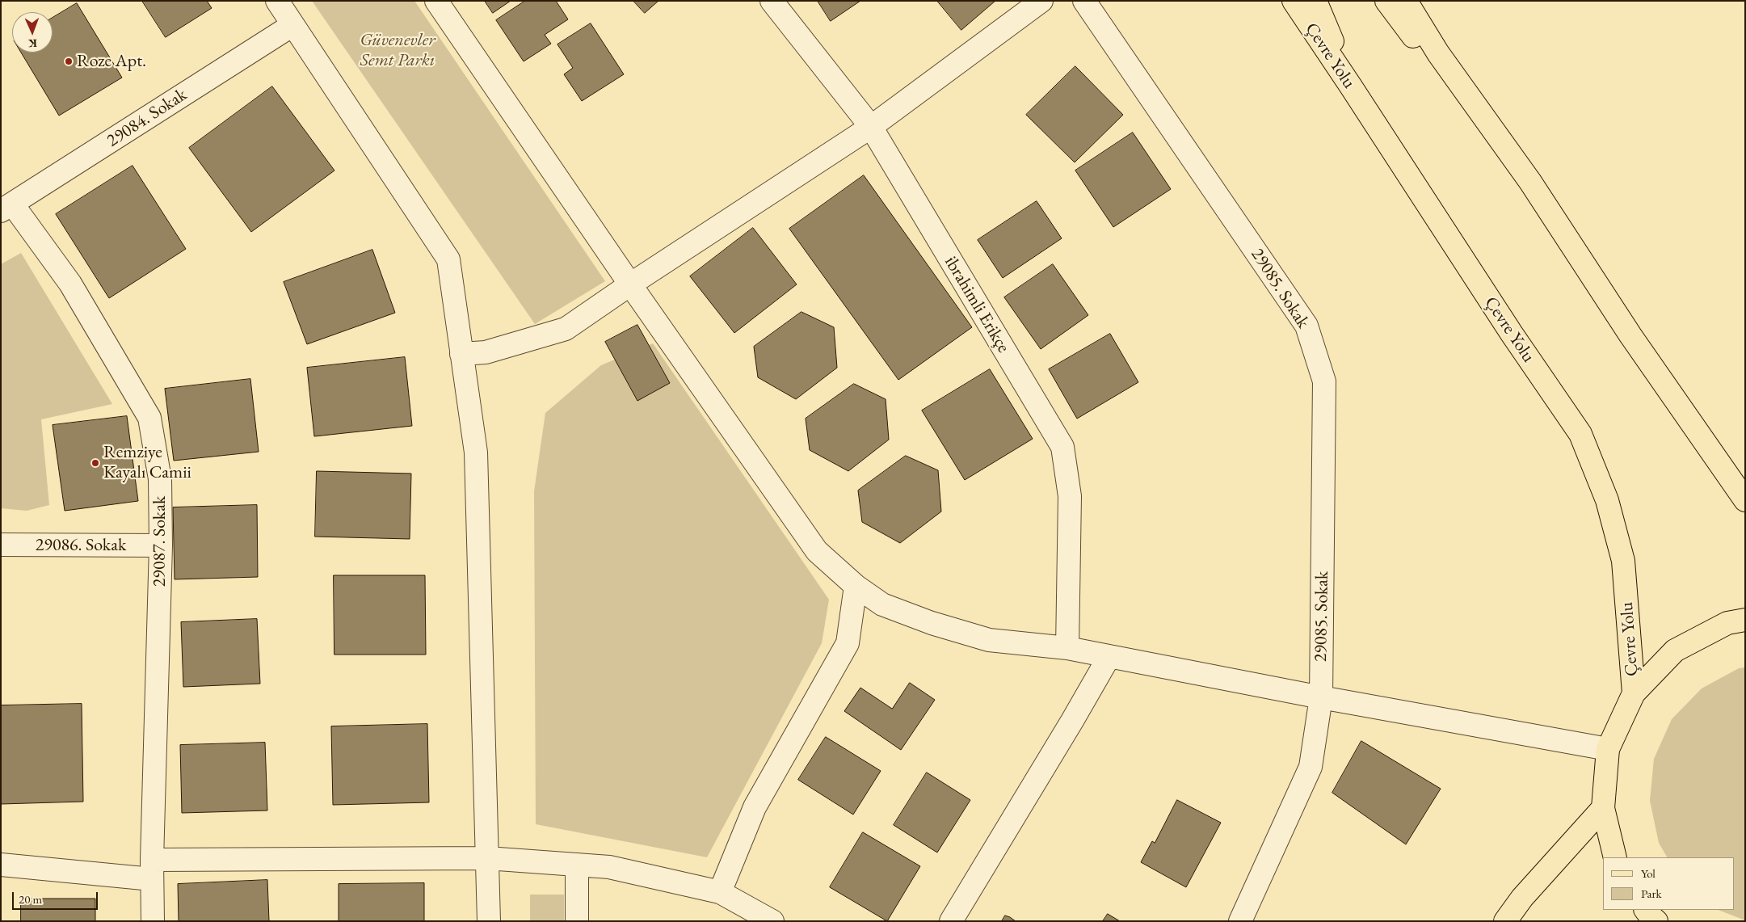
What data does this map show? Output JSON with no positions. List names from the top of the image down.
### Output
{
  "streets": {
    "main road": ["Çevre Yolu"],
    "street": [
      "29084. Sokak",
      "29085. Sokak",
      "ibrahimli Erikçe",
      "29087. Sokak",
      "29086. Sokak"
    ]
  },
  "crossings": [
    ["29084. Sokak", "29087. Sokak"],
    ["29087. Sokak", "29086. Sokak"]
  ],
  "parks": ["Güvenevler Semt Parkı"],
  "places": ["Roze Apt.", "Remziye Kayalı Camii"],
  "legend": ["Yol", "Park"],
  "scale_bar": "20 m",
  "north": "bottom"
}
